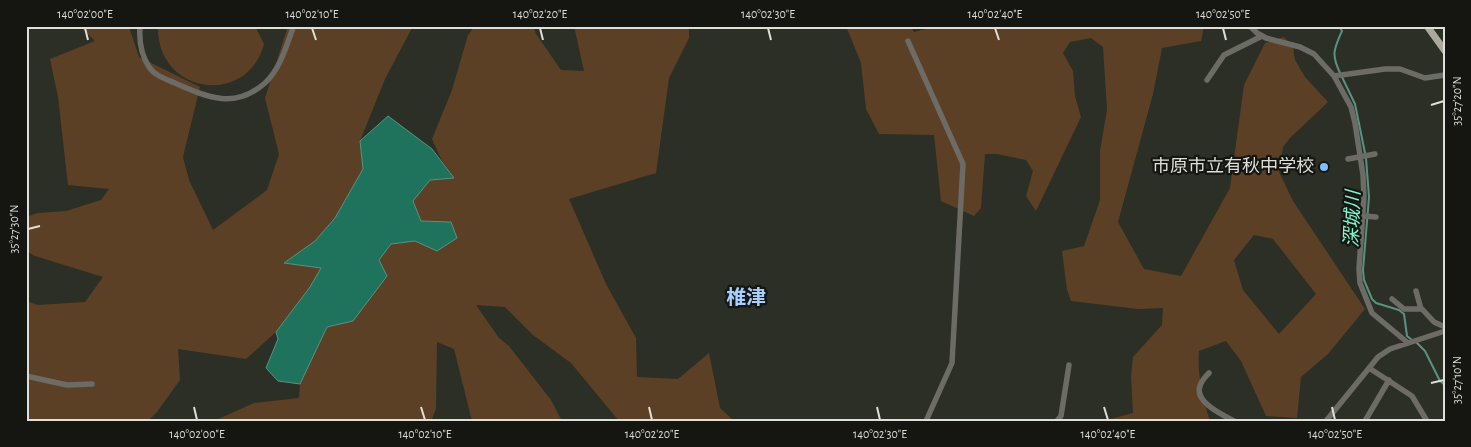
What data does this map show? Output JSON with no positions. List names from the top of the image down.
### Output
{
  "districts": ["椎津"],
  "water": ["深城川"],
  "places": ["市原市立有秋中学校"],
  "coordinates": [
    "140°02'00\"E",
    "140°02'10\"E",
    "140°02'20\"E",
    "140°02'30\"E",
    "140°02'40\"E",
    "140°02'50\"E",
    "35°27'20\"N",
    "35°27'30\"N",
    "35°27'10\"N"
  ]
}
